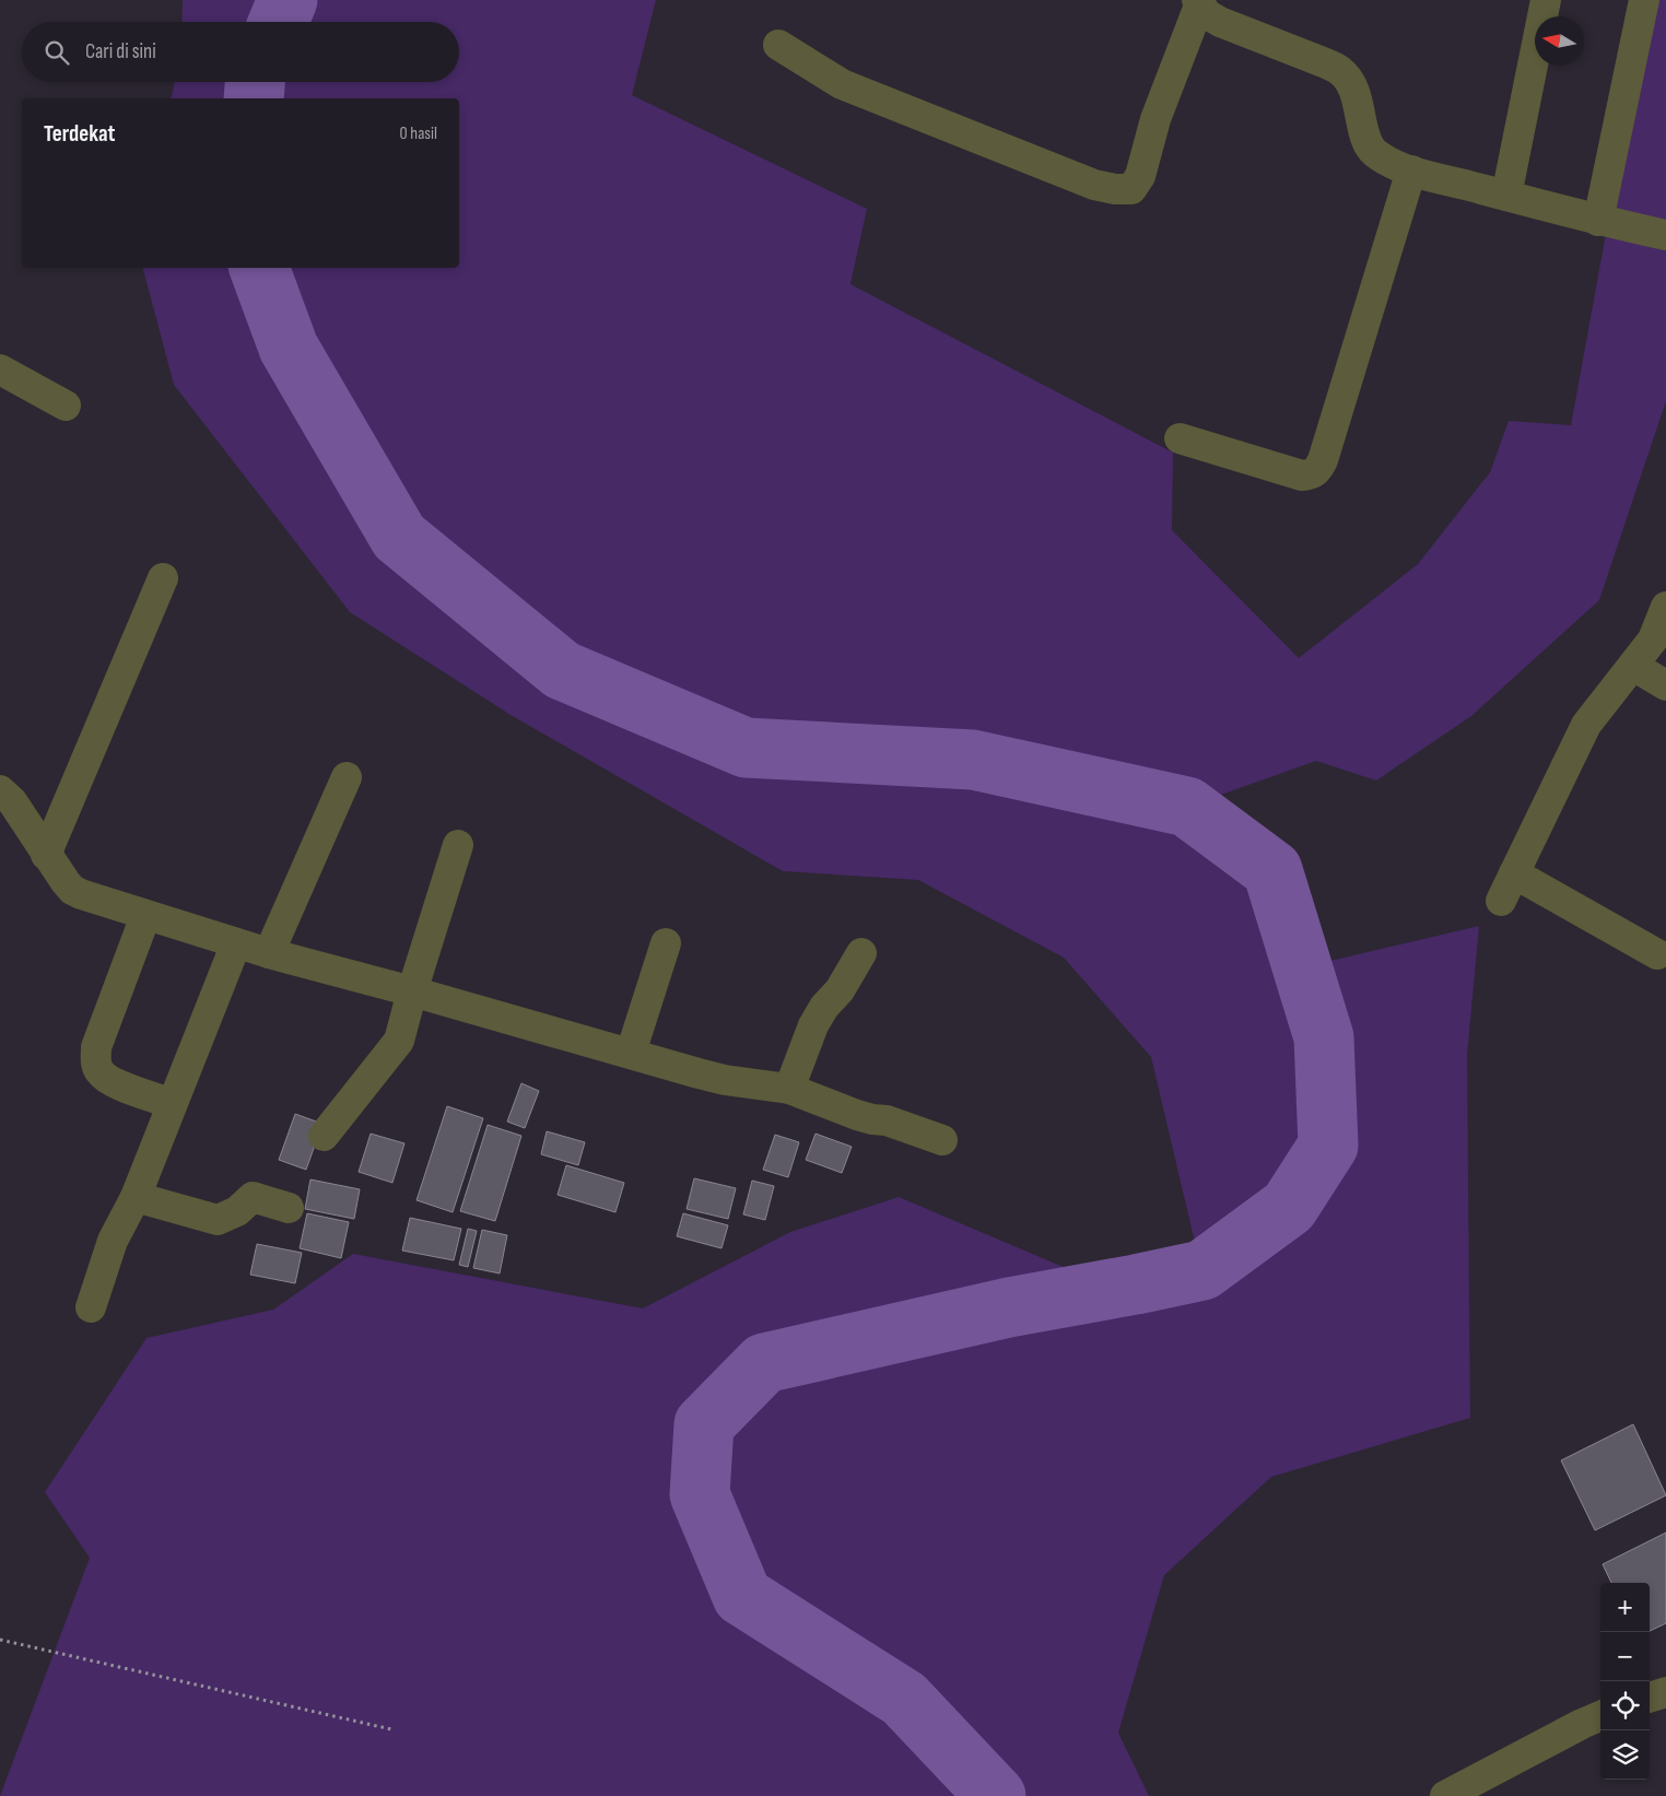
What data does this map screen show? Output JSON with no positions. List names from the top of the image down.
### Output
{
  "north": "left",
  "page": {
    "search": "Cari di sini",
    "heading": ["Terdekat", "0 hasil"],
    "map_buttons": ["+", "−"]
  }
}
